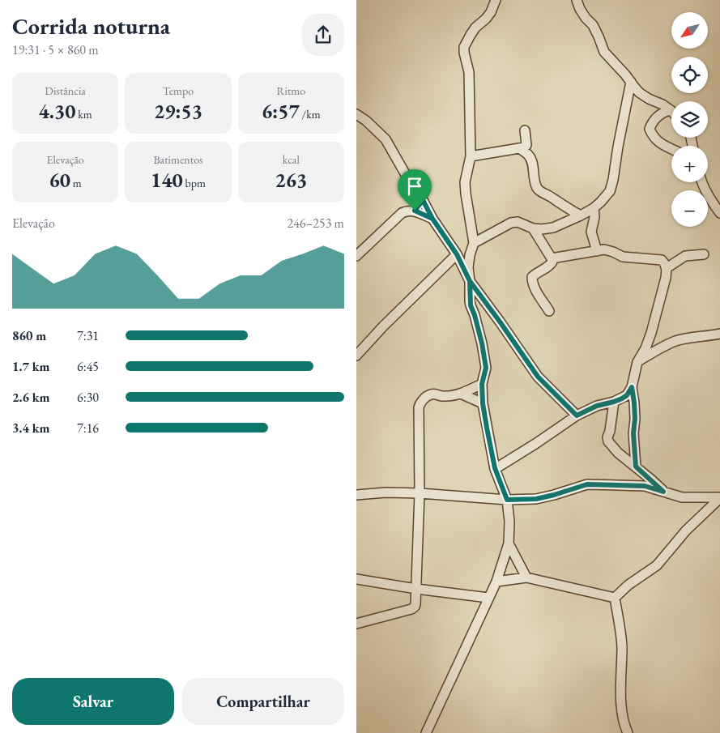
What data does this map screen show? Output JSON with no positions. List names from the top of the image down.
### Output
{
  "north": "bottom left",
  "page": {
    "heading": ["Corrida noturna", "19:31 · 5 × 860 m"],
    "map_buttons": ["+", "−"],
    "stats": [
      ["Distância", "4.30 km"],
      ["Tempo", "29:53"],
      ["Ritmo", "6:57 /km"],
      ["Elevação", "60 m"],
      ["Batimentos", "140 bpm"],
      ["kcal", "263"]
    ],
    "chart": ["Elevação", "246–253 m"],
    "list": [
      {
        "name": "860 m",
        "note": "7:31"
      },
      {
        "name": "1.7 km",
        "note": "6:45"
      },
      {
        "name": "2.6 km",
        "note": "6:30"
      },
      {
        "name": "3.4 km",
        "note": "7:16"
      }
    ],
    "buttons": ["Salvar", "Compartilhar"]
  }
}
